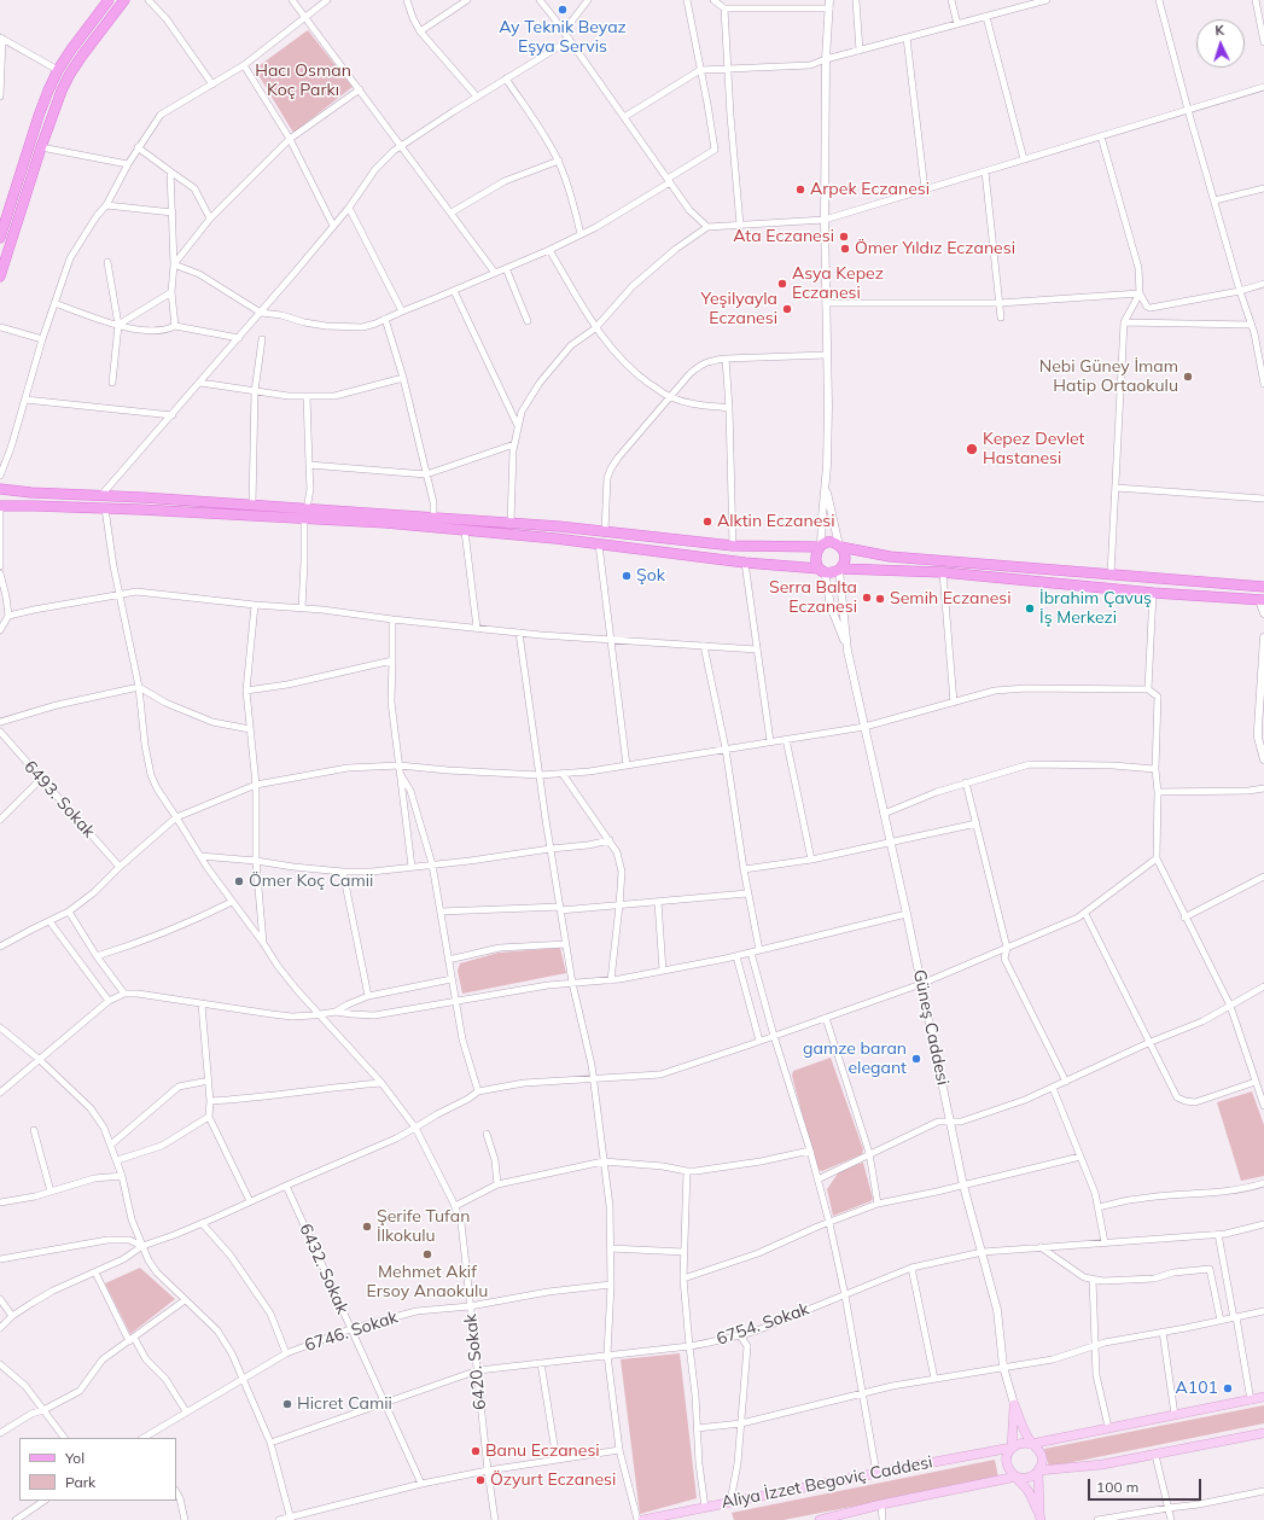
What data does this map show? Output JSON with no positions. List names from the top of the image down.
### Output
{
  "streets": {
    "main road": ["Aliya İzzet Begoviç Caddesi"],
    "street": [
      "6493. Sokak",
      "Güneş Caddesi",
      "6432. Sokak",
      "6754. Sokak",
      "6746. Sokak",
      "6420. Sokak"
    ]
  },
  "crossings": [
    ["Güneş Caddesi", "6754. Sokak"],
    ["6432. Sokak", "6754. Sokak"],
    ["6432. Sokak", "6746. Sokak"],
    ["6754. Sokak", "6420. Sokak"],
    ["6746. Sokak", "6420. Sokak"]
  ],
  "parks": ["Hacı Osman Koç Parkı"],
  "places": [
    "Ay Teknik Beyaz Eşya Servis",
    "Arpek Eczanesi",
    "Ata Eczanesi",
    "Ömer Yıldız Eczanesi",
    "Asya Kepez Eczanesi",
    "Yeşilyayla Eczanesi",
    "Nebi Güney İmam Hatip Ortaokulu",
    "Kepez Devlet Hastanesi",
    "Alktin Eczanesi",
    "Şok",
    "Serra Balta Eczanesi",
    "Semih Eczanesi",
    "İbrahim Çavuş İş Merkezi",
    "Ömer Koç Camii",
    "gamze baran elegant",
    "Şerife Tufan İlkokulu",
    "Mehmet Akif Ersoy Anaokulu",
    "A101",
    "Hicret Camii",
    "Banu Eczanesi",
    "Özyurt Eczanesi"
  ],
  "legend": ["Yol", "Park"],
  "scale_bar": "100 m",
  "north": "top"
}
